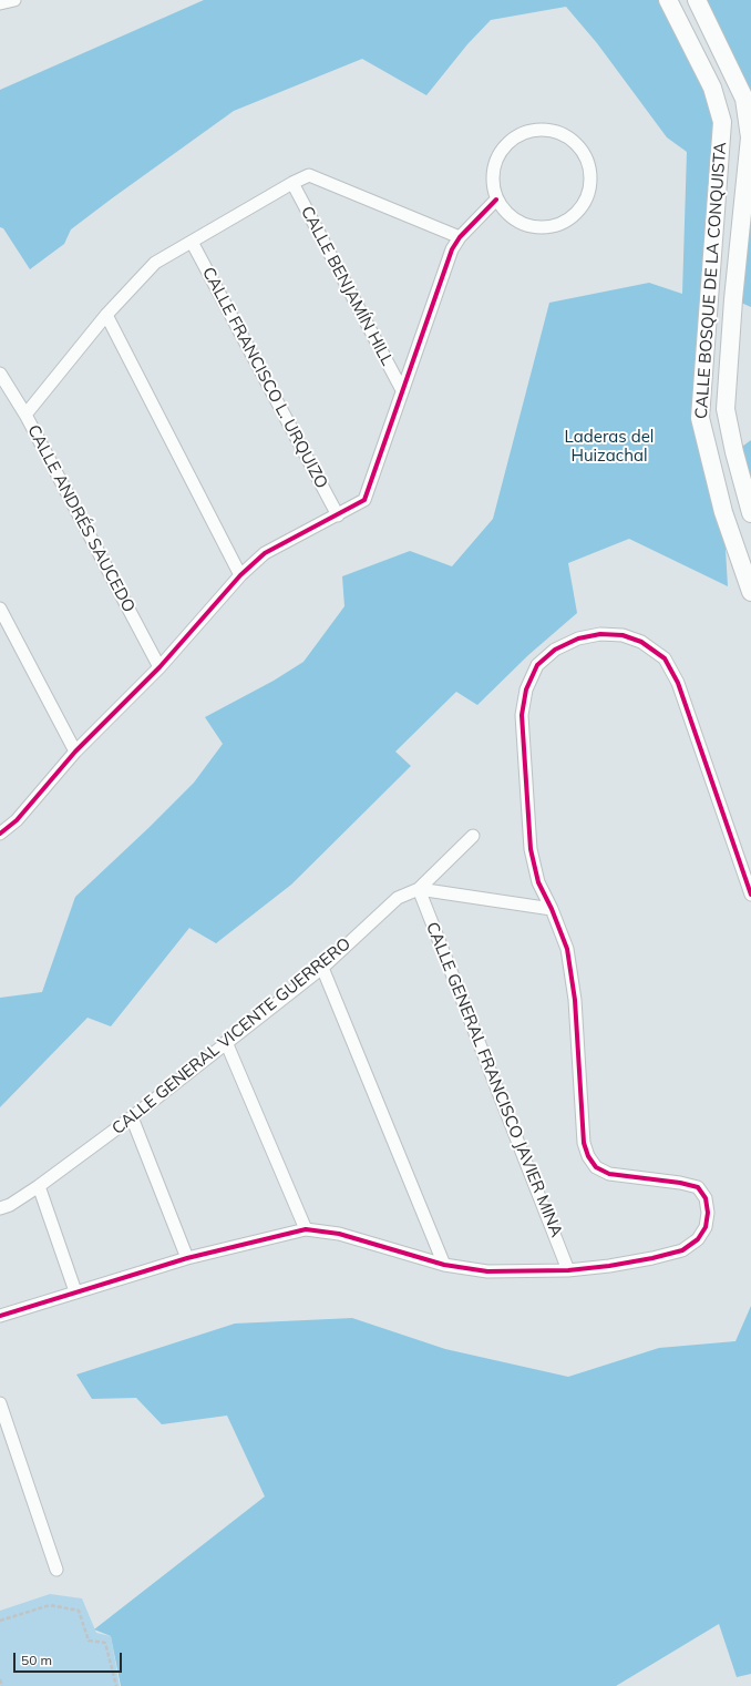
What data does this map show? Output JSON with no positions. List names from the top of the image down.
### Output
{
  "streets": {
    "main road": ["CALLE BOSQUE DE LA CONQUISTA"],
    "street": [
      "CALLE BENJAMÍN HILL",
      "CALLE FRANCISCO L. URQUIZO",
      "CALLE ANDRÉS SAUCEDO",
      "CALLE GENERAL VICENTE GUERRERO",
      "CALLE GENERAL FRANCISCO JAVIER MINA"
    ]
  },
  "crossings": [
    ["CALLE GENERAL VICENTE GUERRERO", "CALLE GENERAL FRANCISCO JAVIER MINA"]
  ],
  "parks": ["Laderas del Huizachal"],
  "scale_bar": "50 m"
}
